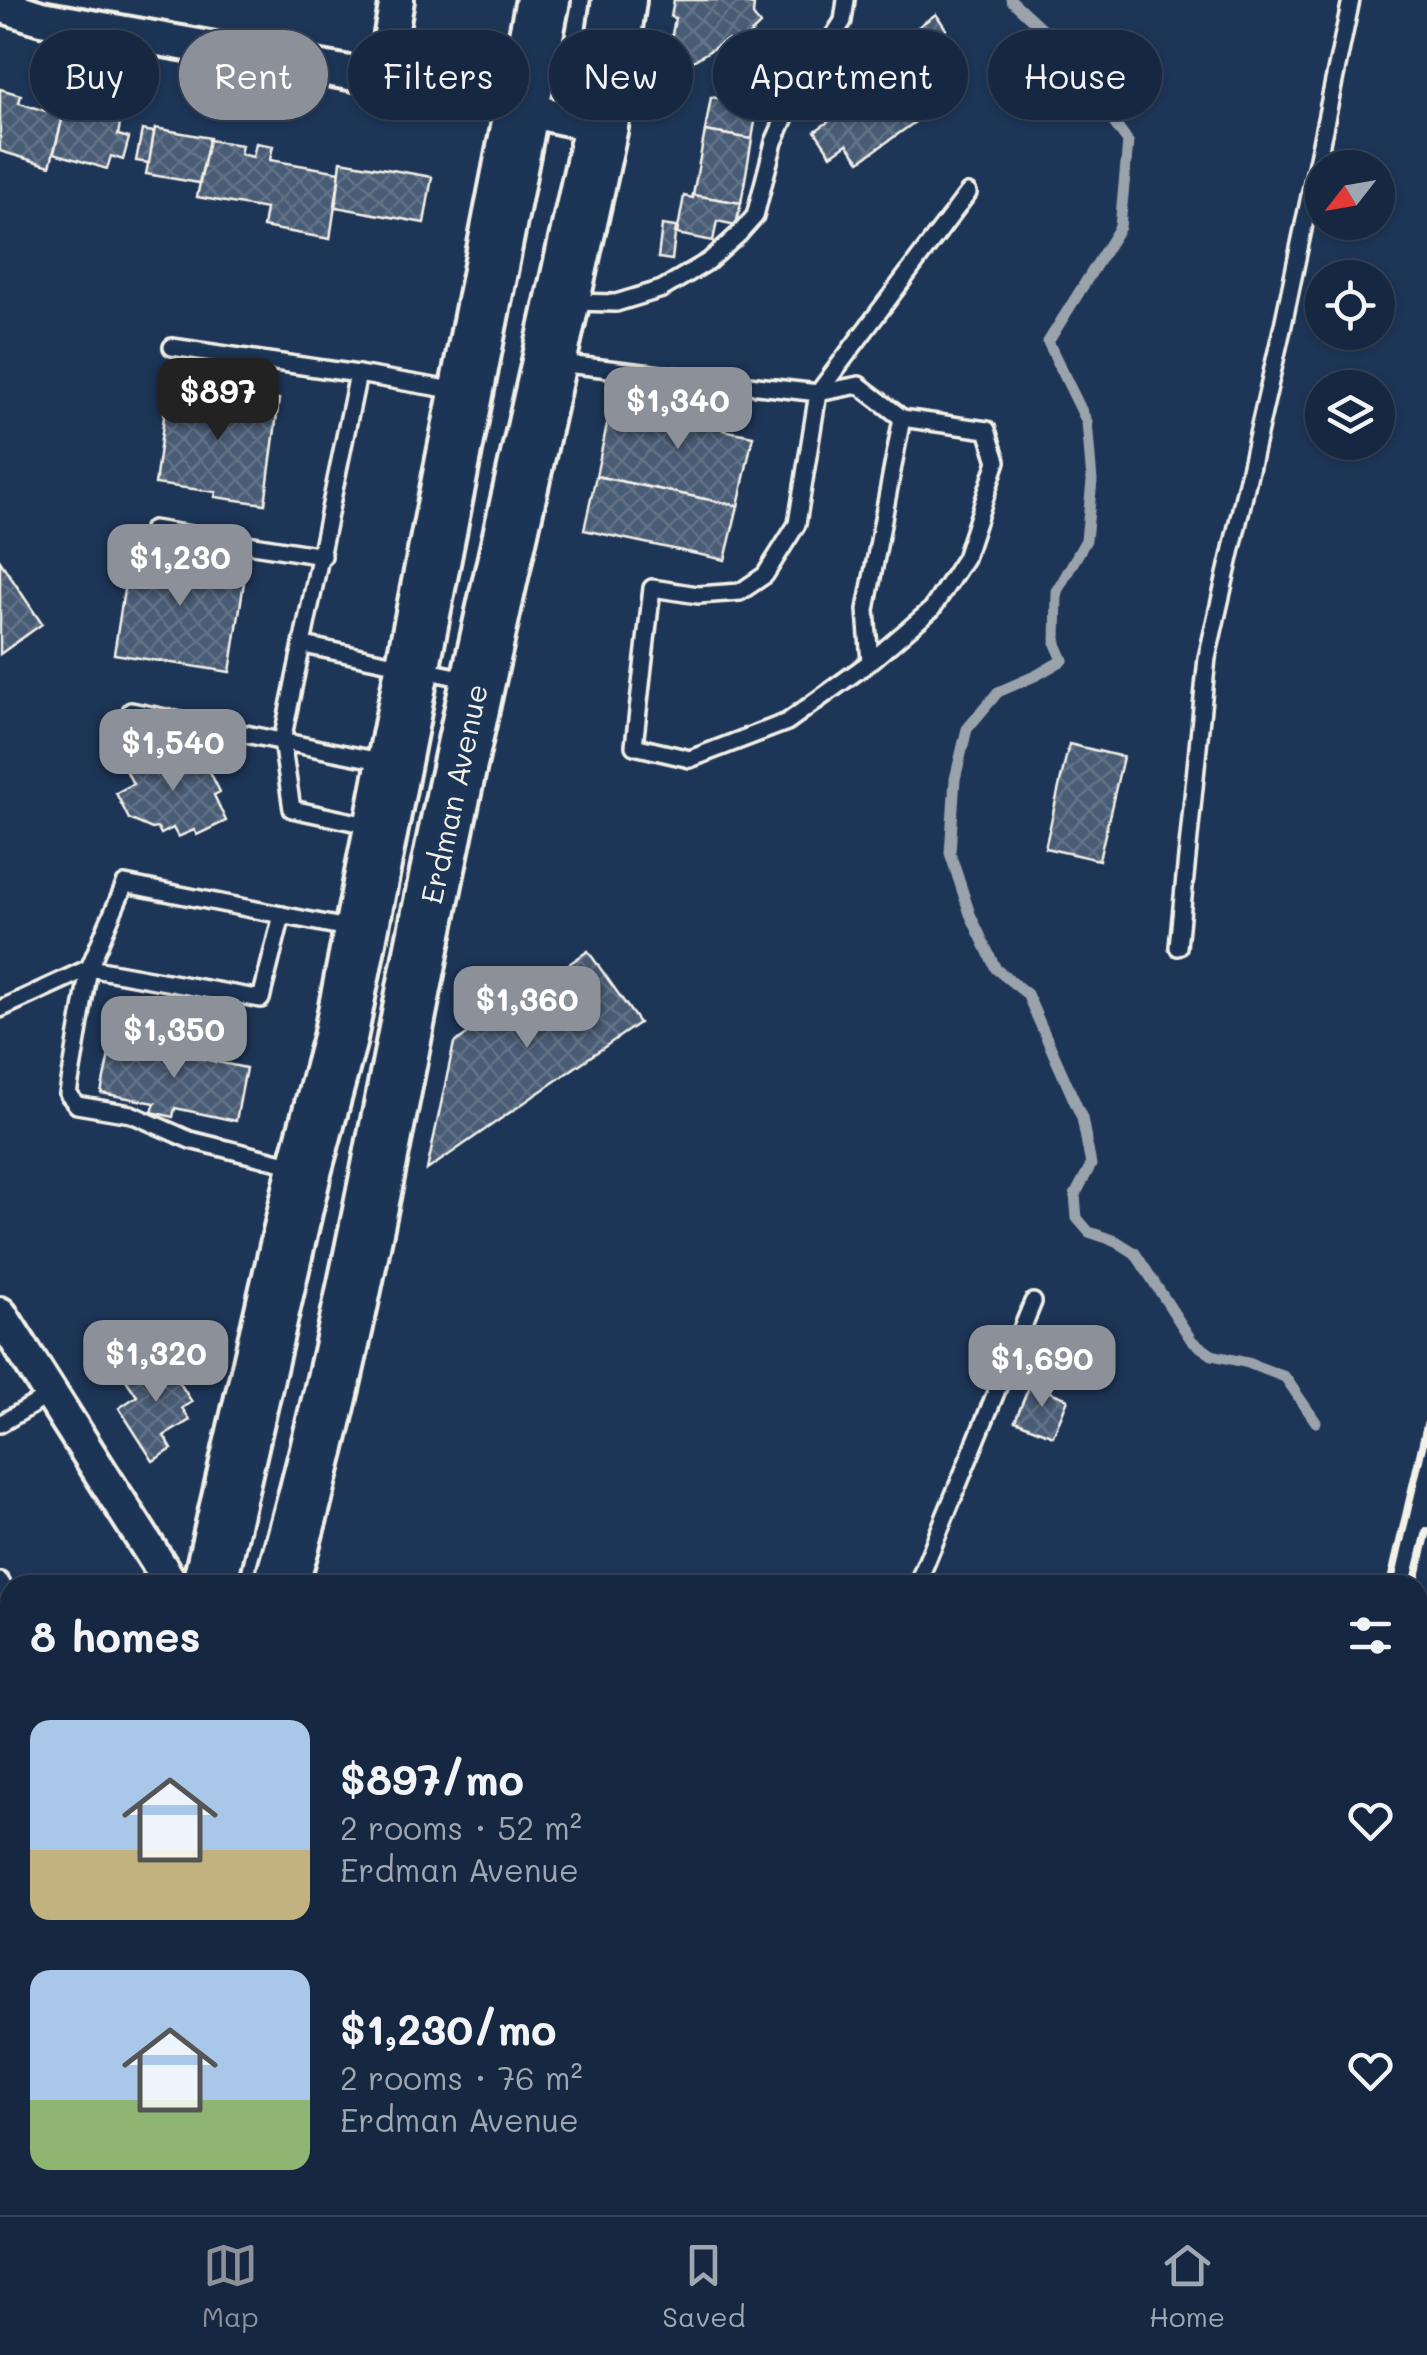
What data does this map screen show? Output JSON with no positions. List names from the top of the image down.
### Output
{
  "streets": {
    "main road": ["Erdman Avenue"]
  },
  "north": "bottom left",
  "page": {
    "chip": [
      "Buy",
      "Rent",
      "Filters",
      "New",
      "Apartment",
      "House"
    ],
    "price": [
      "$897",
      "$1,340",
      "$1,230",
      "$1,540",
      "$1,360",
      "$1,350",
      "$1,320",
      "$1,690"
    ],
    "heading": "8 homes",
    "list": [
      {
        "name": "$897/mo",
        "note": "2 rooms · 52 m² · Erdman Avenue"
      },
      {
        "name": "$1,230/mo",
        "note": "2 rooms · 76 m² · Erdman Avenue"
      }
    ],
    "tabs": ["Map", "Saved", "Home"]
  }
}
